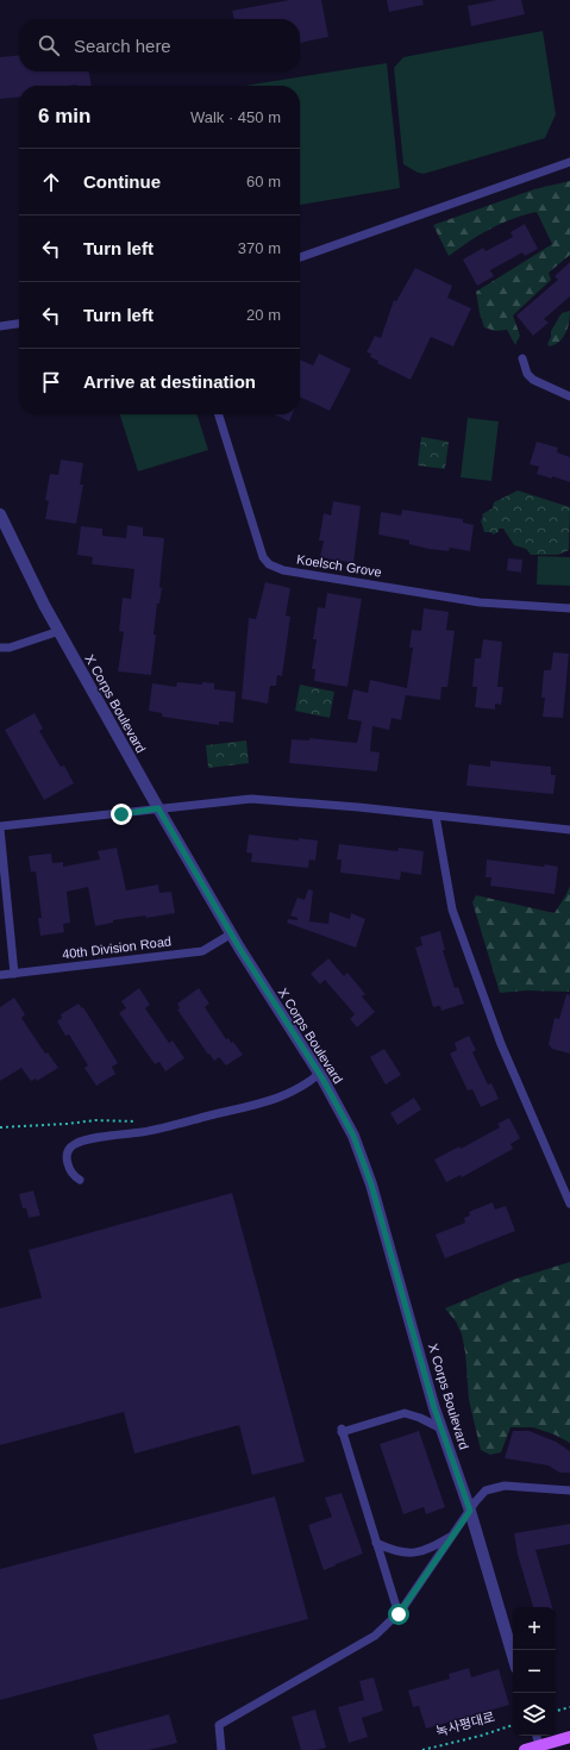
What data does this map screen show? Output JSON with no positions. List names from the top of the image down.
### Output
{
  "streets": {
    "street": ["X Corps Boulevard"],
    "lane": ["Koelsch Grove", "40th Division Road"],
    "path": ["녹사평대로"]
  },
  "crossings": [
    ["X Corps Boulevard", "40th Division Road"]
  ],
  "page": {
    "search": "Search here",
    "heading": ["6 min", "Walk · 450 m"],
    "list": [
      ["Continue", "60 m"],
      ["Turn left", "370 m"],
      ["Turn left", "20 m"],
      "Arrive at destination"
    ],
    "map_buttons": ["+", "−"]
  }
}
